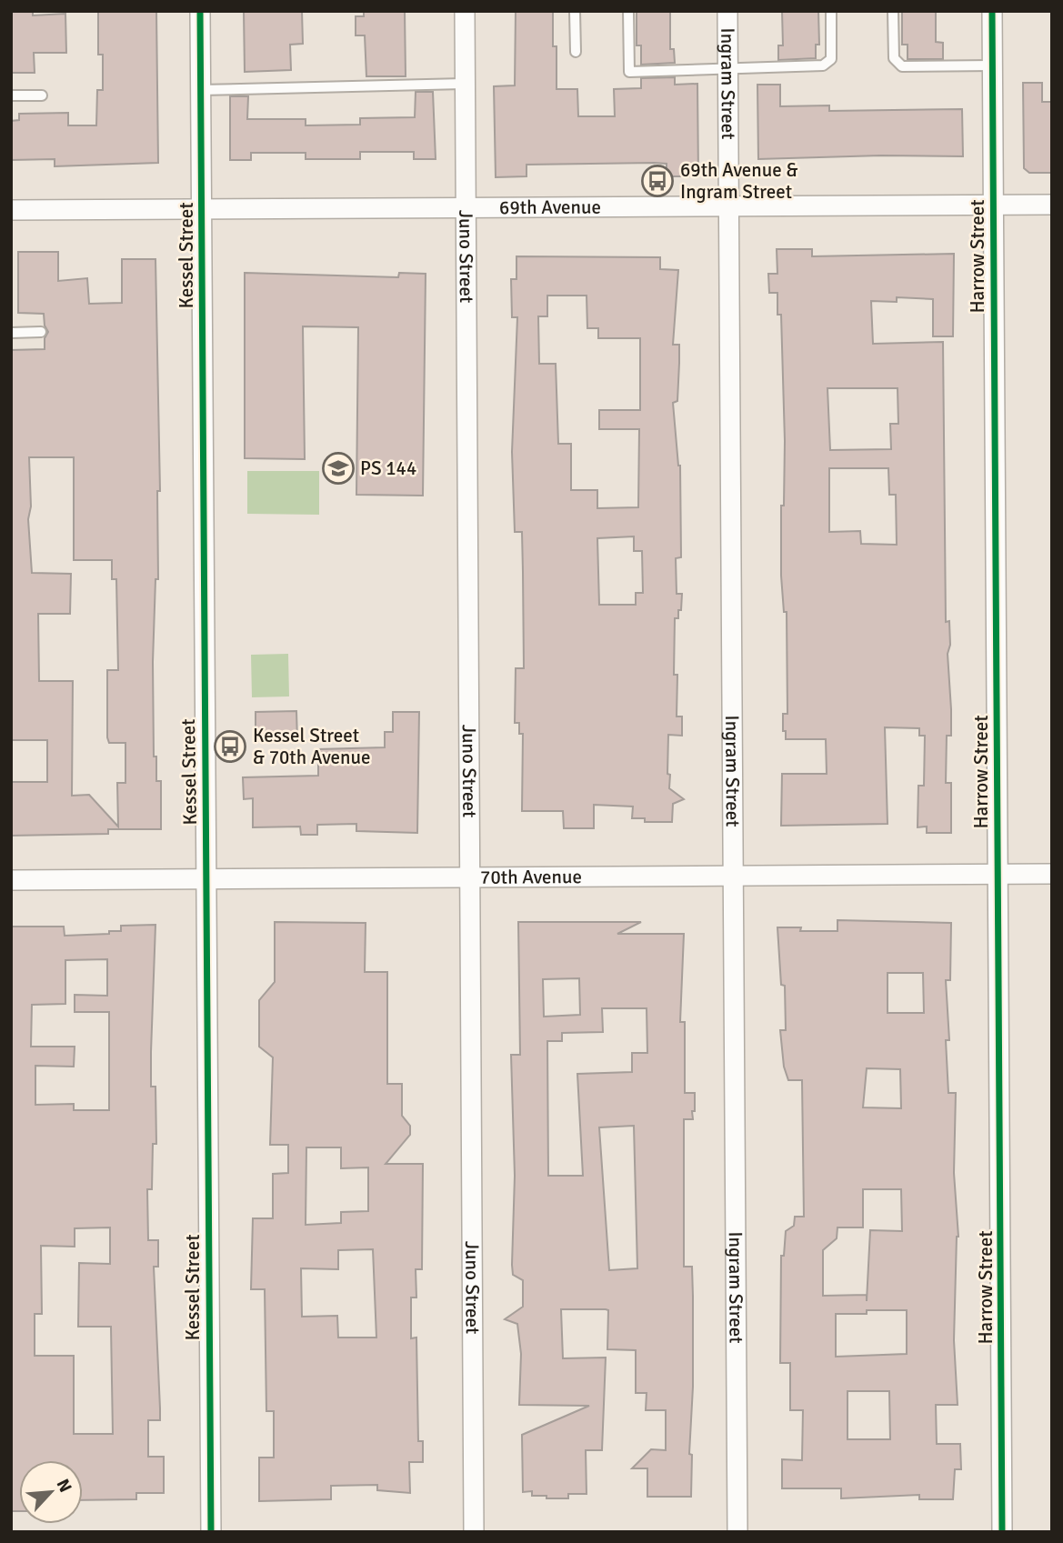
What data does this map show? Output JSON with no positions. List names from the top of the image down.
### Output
{
  "streets": {
    "street": [
      "Ingram Street",
      "69th Avenue",
      "Kessel Street",
      "Juno Street",
      "Harrow Street",
      "70th Avenue"
    ]
  },
  "crossings": [
    ["Ingram Street", "69th Avenue"],
    ["Ingram Street", "70th Avenue"],
    ["69th Avenue", "Kessel Street"],
    ["69th Avenue", "Juno Street"],
    ["69th Avenue", "Harrow Street"],
    ["Kessel Street", "70th Avenue"],
    ["Juno Street", "70th Avenue"],
    ["Harrow Street", "70th Avenue"]
  ],
  "places": {
    "bus stop": ["69th Avenue & Ingram Street", "Kessel Street & 70th Avenue"],
    "school or university": ["PS 144"]
  },
  "north": "top right"
}
